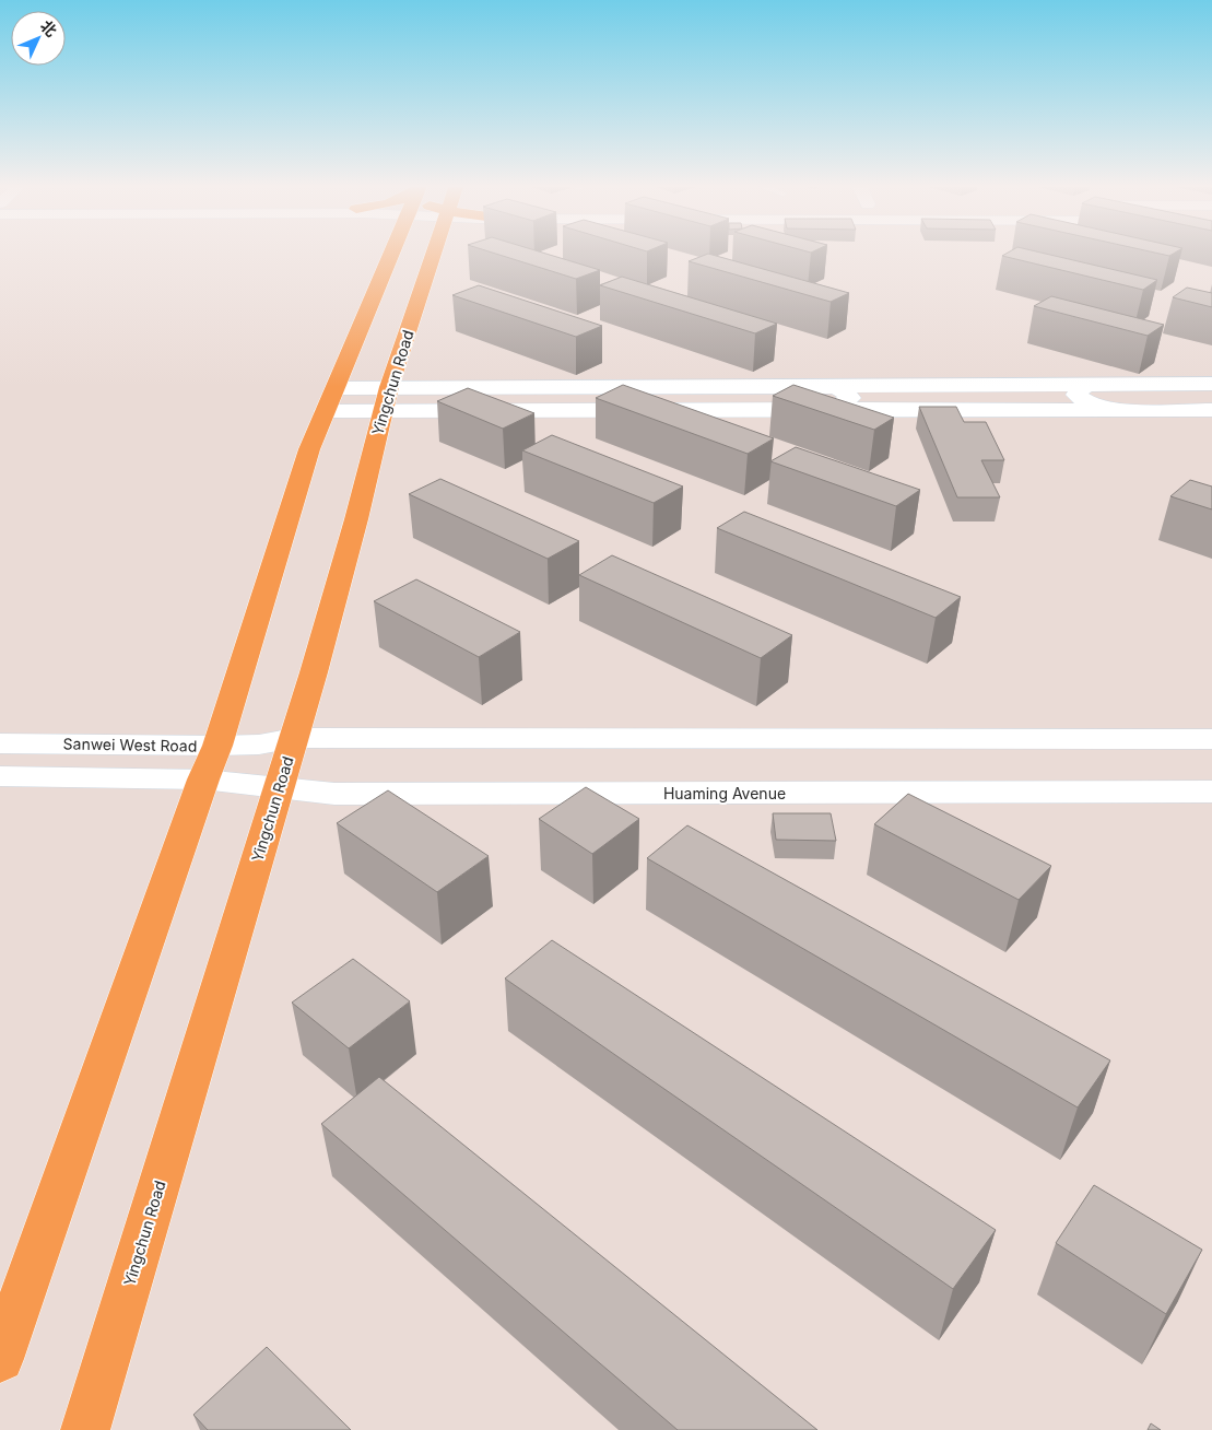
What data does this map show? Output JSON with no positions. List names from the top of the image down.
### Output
{
  "streets": {
    "main road": ["Yingchun Road", "Sanwei West Road", "Huaming Avenue"]
  },
  "crossings": [
    ["Yingchun Road", "Sanwei West Road"],
    ["Yingchun Road", "Huaming Avenue"]
  ],
  "north": "top right"
}
